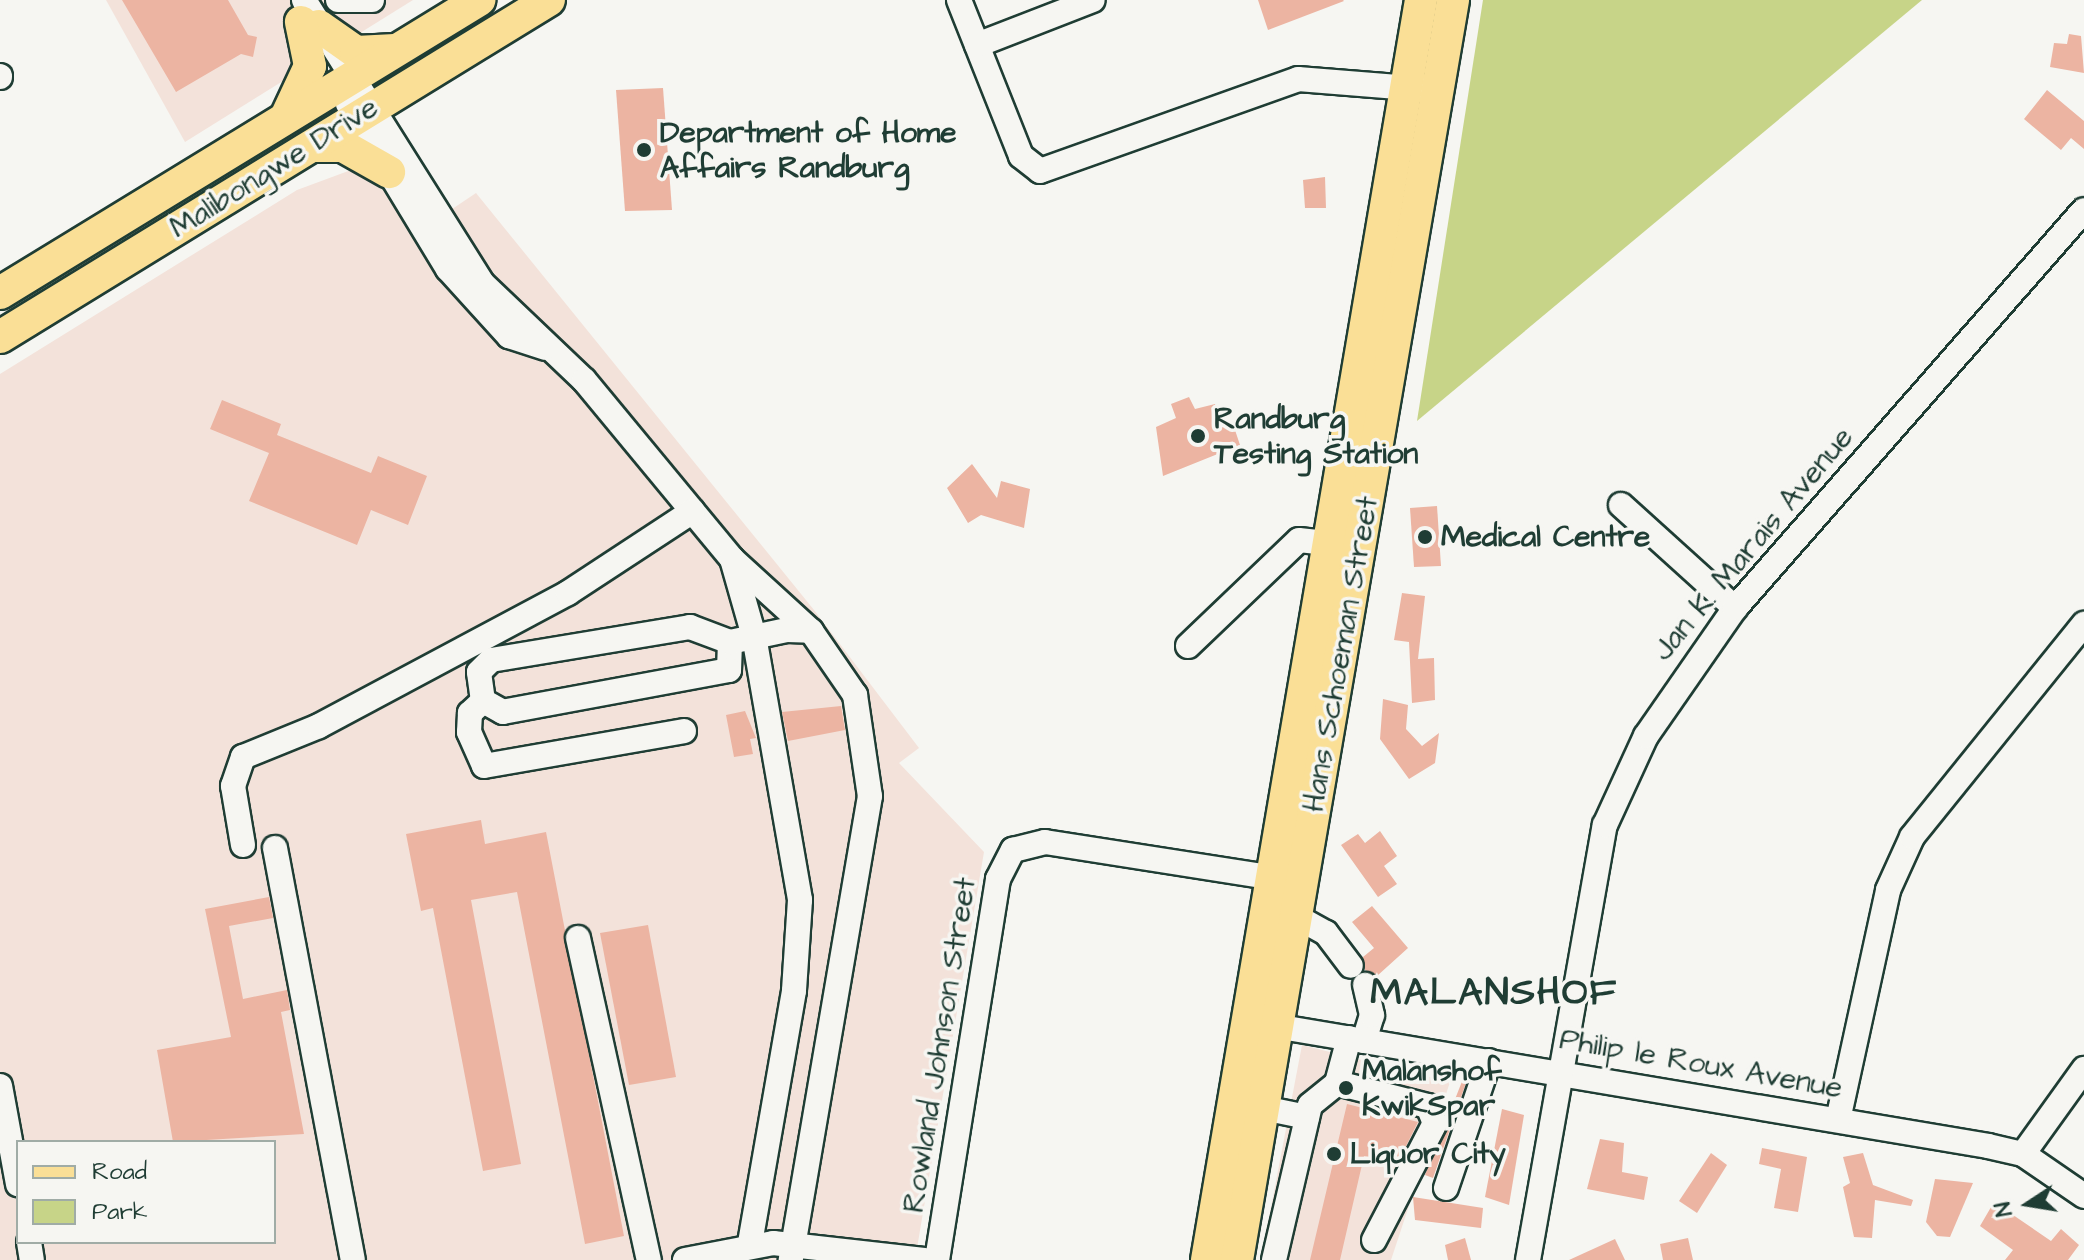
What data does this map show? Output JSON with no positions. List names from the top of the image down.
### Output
{
  "streets": {
    "main road": ["Malibongwe Drive", "Hans Schoeman Street"],
    "street": ["Jan K. Marais Avenue", "Rowland Johnson Street", "Philip le Roux Avenue"]
  },
  "crossings": [
    ["Jan K. Marais Avenue", "Philip le Roux Avenue"],
    ["Hans Schoeman Street", "Rowland Johnson Street"],
    ["Hans Schoeman Street", "Philip le Roux Avenue"]
  ],
  "districts": ["MALANSHOF"],
  "places": [
    "Department of Home Affairs Randburg",
    "Randburg Testing Station",
    "Medical Centre",
    "Malanshof KwikSpar",
    "Liquor City"
  ],
  "legend": ["Road", "Park"],
  "north": "left"
}
